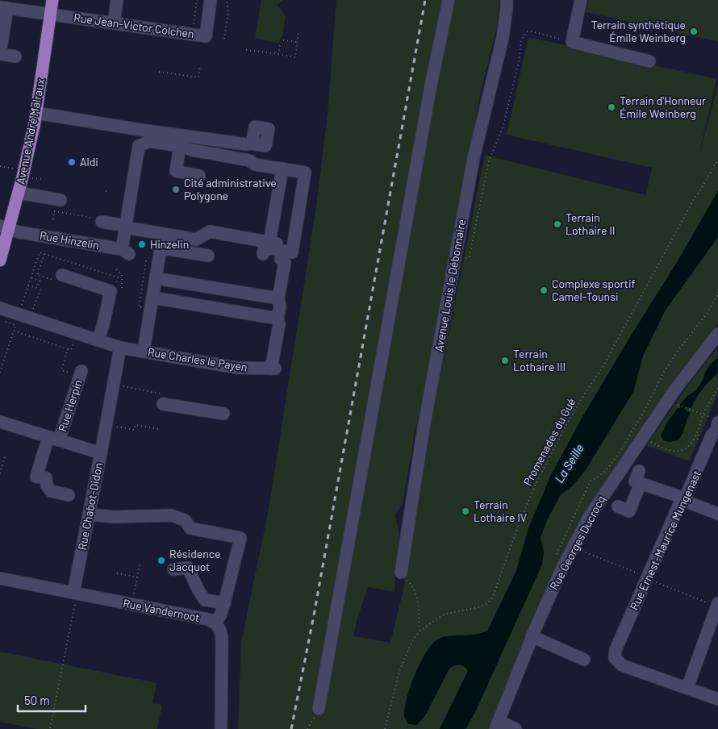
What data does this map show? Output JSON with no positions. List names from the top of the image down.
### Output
{
  "streets": {
    "main road": ["Avenue André Malraux"],
    "street": [
      "Rue Jean-Victor Colchen",
      "Rue Hinzelin",
      "Avenue Louis le Débonnaire",
      "Rue Charles le Payen",
      "Rue Herpin",
      "Rue Chabot-Didon",
      "Rue Ernest-Maurice Mungenast",
      "Rue Georges Ducrocq",
      "Rue Vandernoot"
    ],
    "path": ["Promenades du Gué"]
  },
  "crossings": [
    ["Rue Jean-Victor Colchen", "Avenue André Malraux"],
    ["Avenue André Malraux", "Rue Hinzelin"],
    ["Rue Herpin", "Rue Chabot-Didon"],
    ["Rue Chabot-Didon", "Rue Vandernoot"]
  ],
  "water": ["La Seille"],
  "places": [
    "Terrain synthétique Émile Weinberg",
    "Terrain d'Honneur Émile Weinberg",
    "Aldi",
    "Cité administrative Polygone",
    "Terrain Lothaire II",
    "Hinzelin",
    "Complexe sportif Camel-Tounsi",
    "Terrain Lothaire III",
    "Terrain Lothaire IV",
    "Résidence Jacquot"
  ],
  "scale_bar": "50 m"
}
